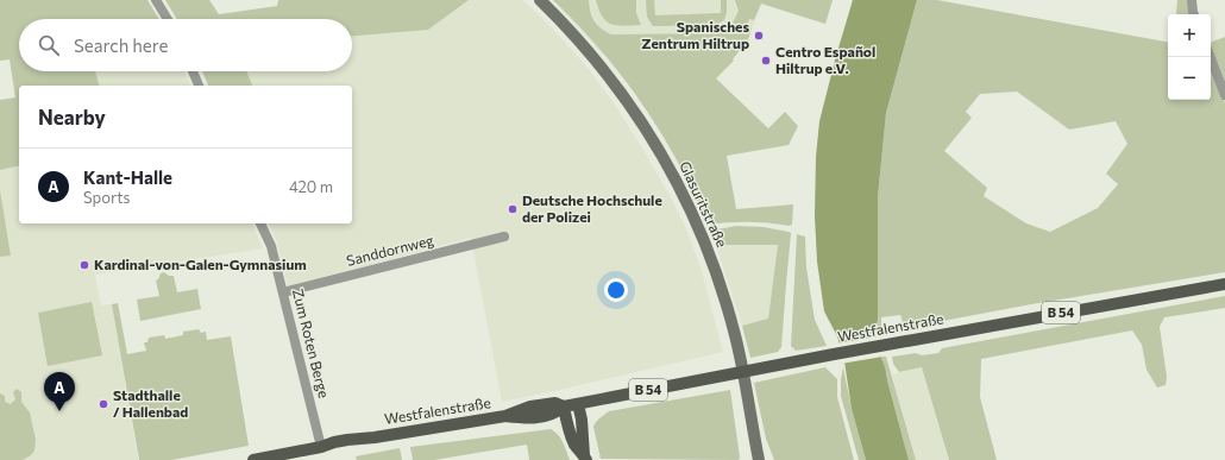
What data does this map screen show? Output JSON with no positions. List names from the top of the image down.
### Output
{
  "streets": {
    "main road": ["Glasuritstraße", "B 54", "Westfalenstraße"],
    "street": ["Sanddornweg", "Zum Roten Berge"]
  },
  "crossings": [
    ["Sanddornweg", "Zum Roten Berge"],
    ["Westfalenstraße", "Zum Roten Berge"]
  ],
  "places": [
    "Spanisches Zentrum Hiltrup",
    "Centro Español Hiltrup e.V.",
    "Deutsche Hochschule der Polizei",
    "Kardinal-von-Galen-Gymnasium",
    "Stadthalle / Hallenbad"
  ],
  "page": {
    "map_buttons": ["+", "−"],
    "search": "Search here",
    "heading": "Nearby",
    "list": [
      {
        "mark": "A",
        "name": "Kant-Halle",
        "note": "Sports",
        "value": "420 m"
      }
    ],
    "pins": "A"
  }
}
